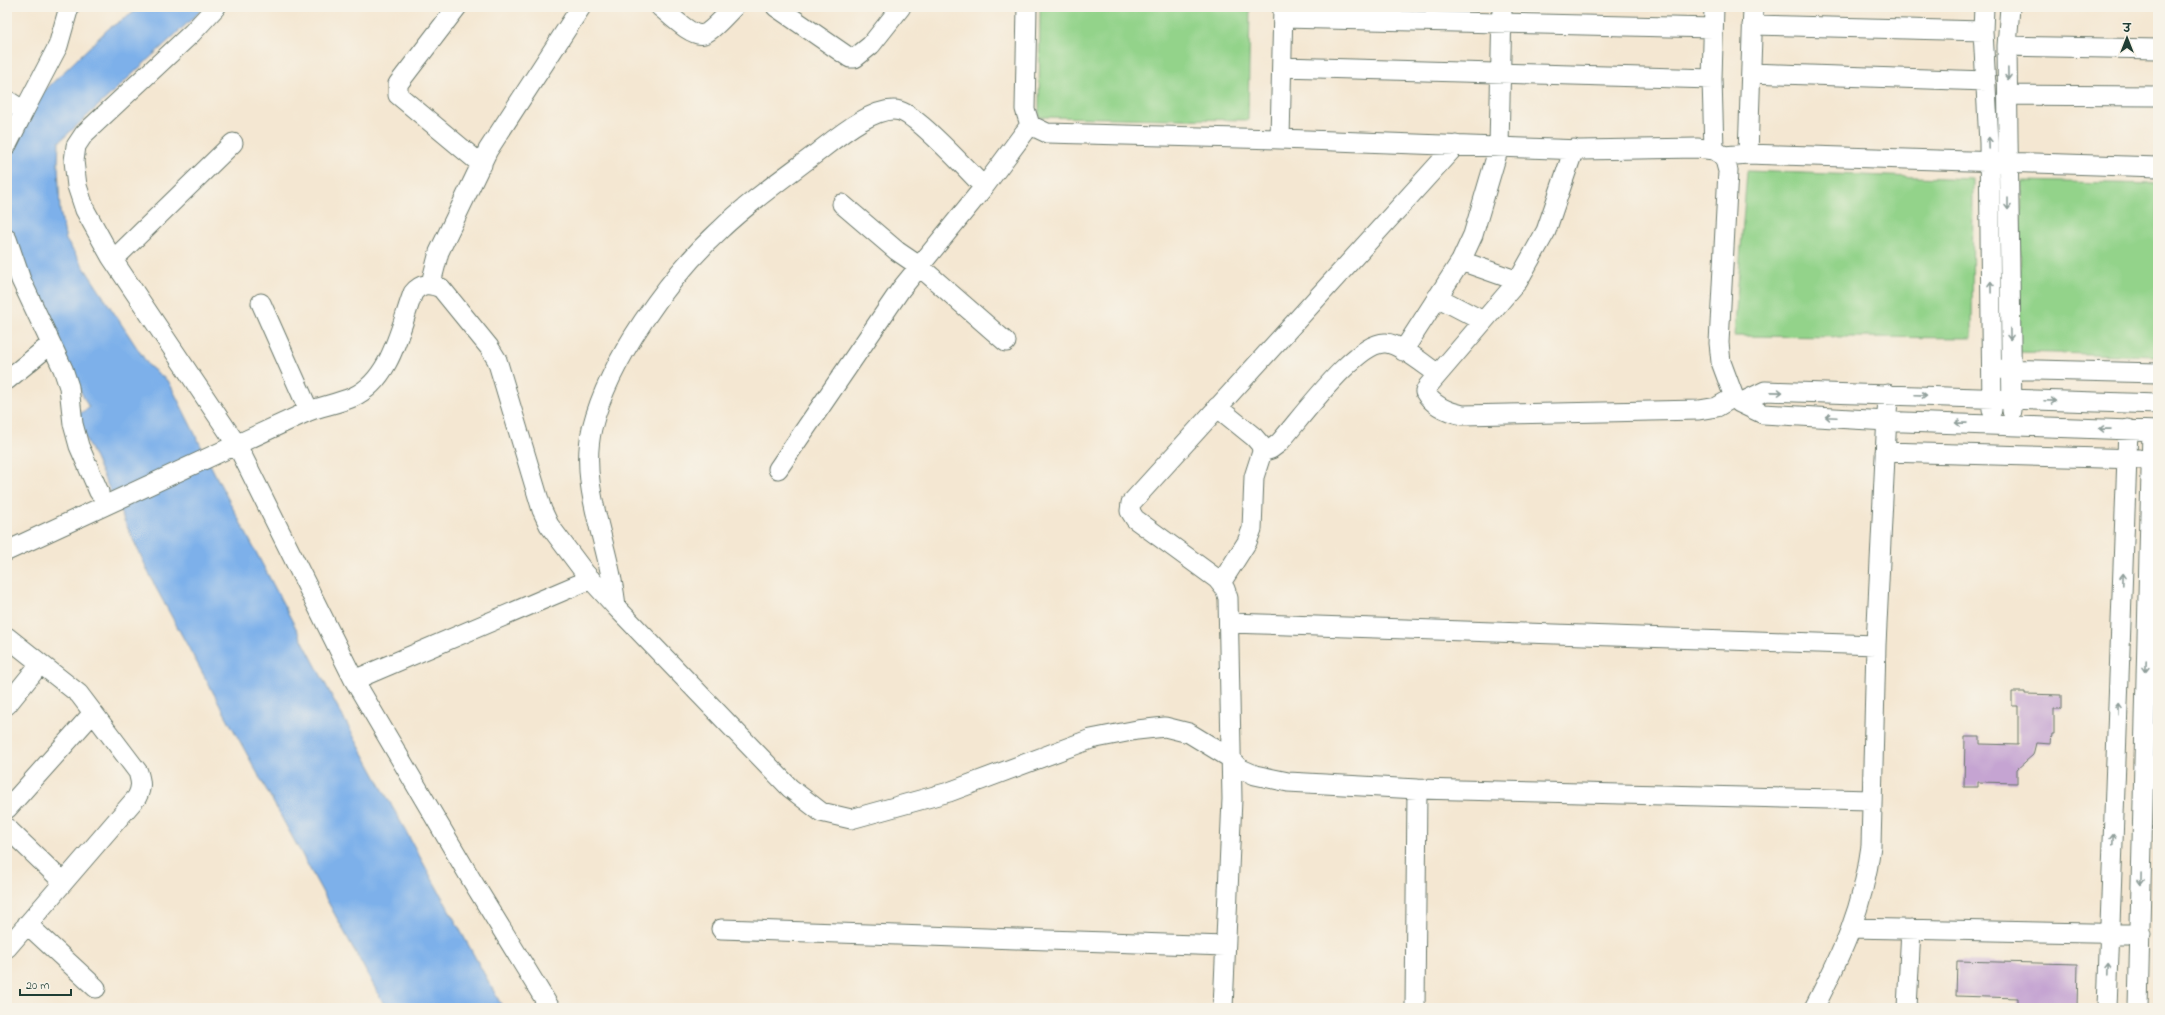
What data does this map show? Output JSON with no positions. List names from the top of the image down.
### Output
{
  "scale_bar": "20 m",
  "north": "top"
}
